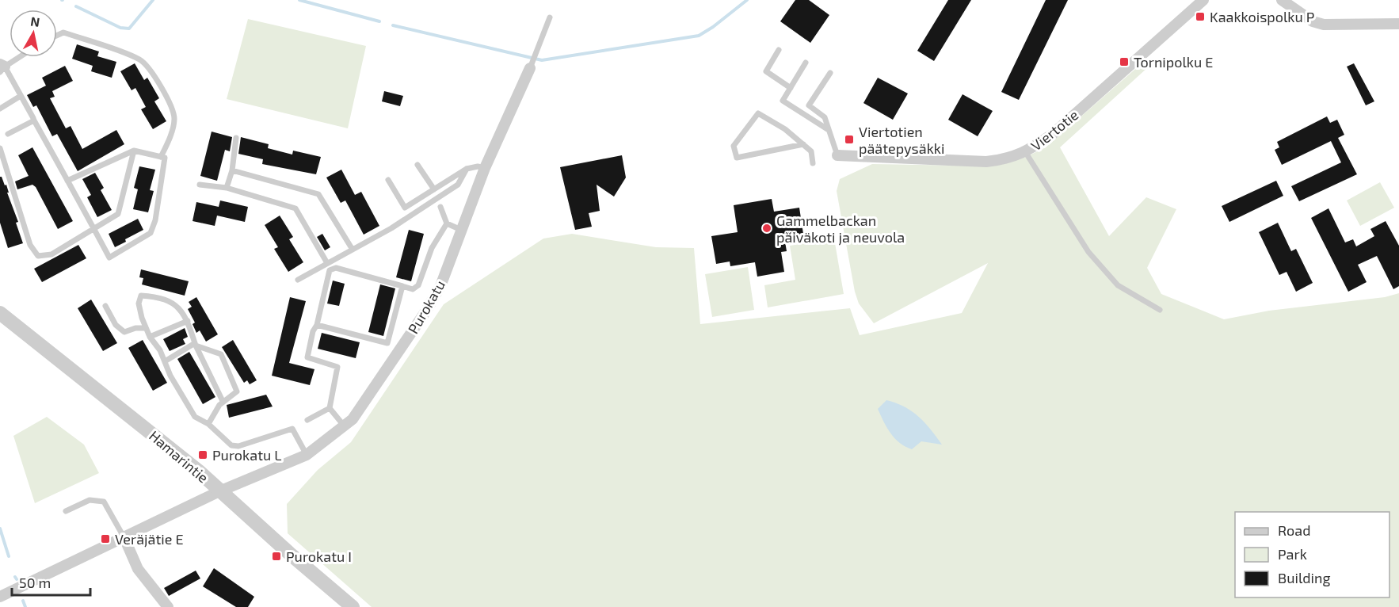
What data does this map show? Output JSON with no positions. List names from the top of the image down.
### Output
{
  "streets": {
    "street": ["Viertotie", "Purokatu", "Hamarintie"]
  },
  "crossings": [
    ["Purokatu", "Hamarintie"]
  ],
  "places": {
    "transit": [
      "Kaakkoispolku P",
      "Tornipolku E",
      "Viertotien päätepysäkki",
      "Purokatu L",
      "Veräjätie E",
      "Purokatu I"
    ],
    "other": ["Gammelbackan päiväkoti ja neuvola"]
  },
  "legend": ["Road", "Park", "Building"],
  "scale_bar": "50 m",
  "north": "top"
}
